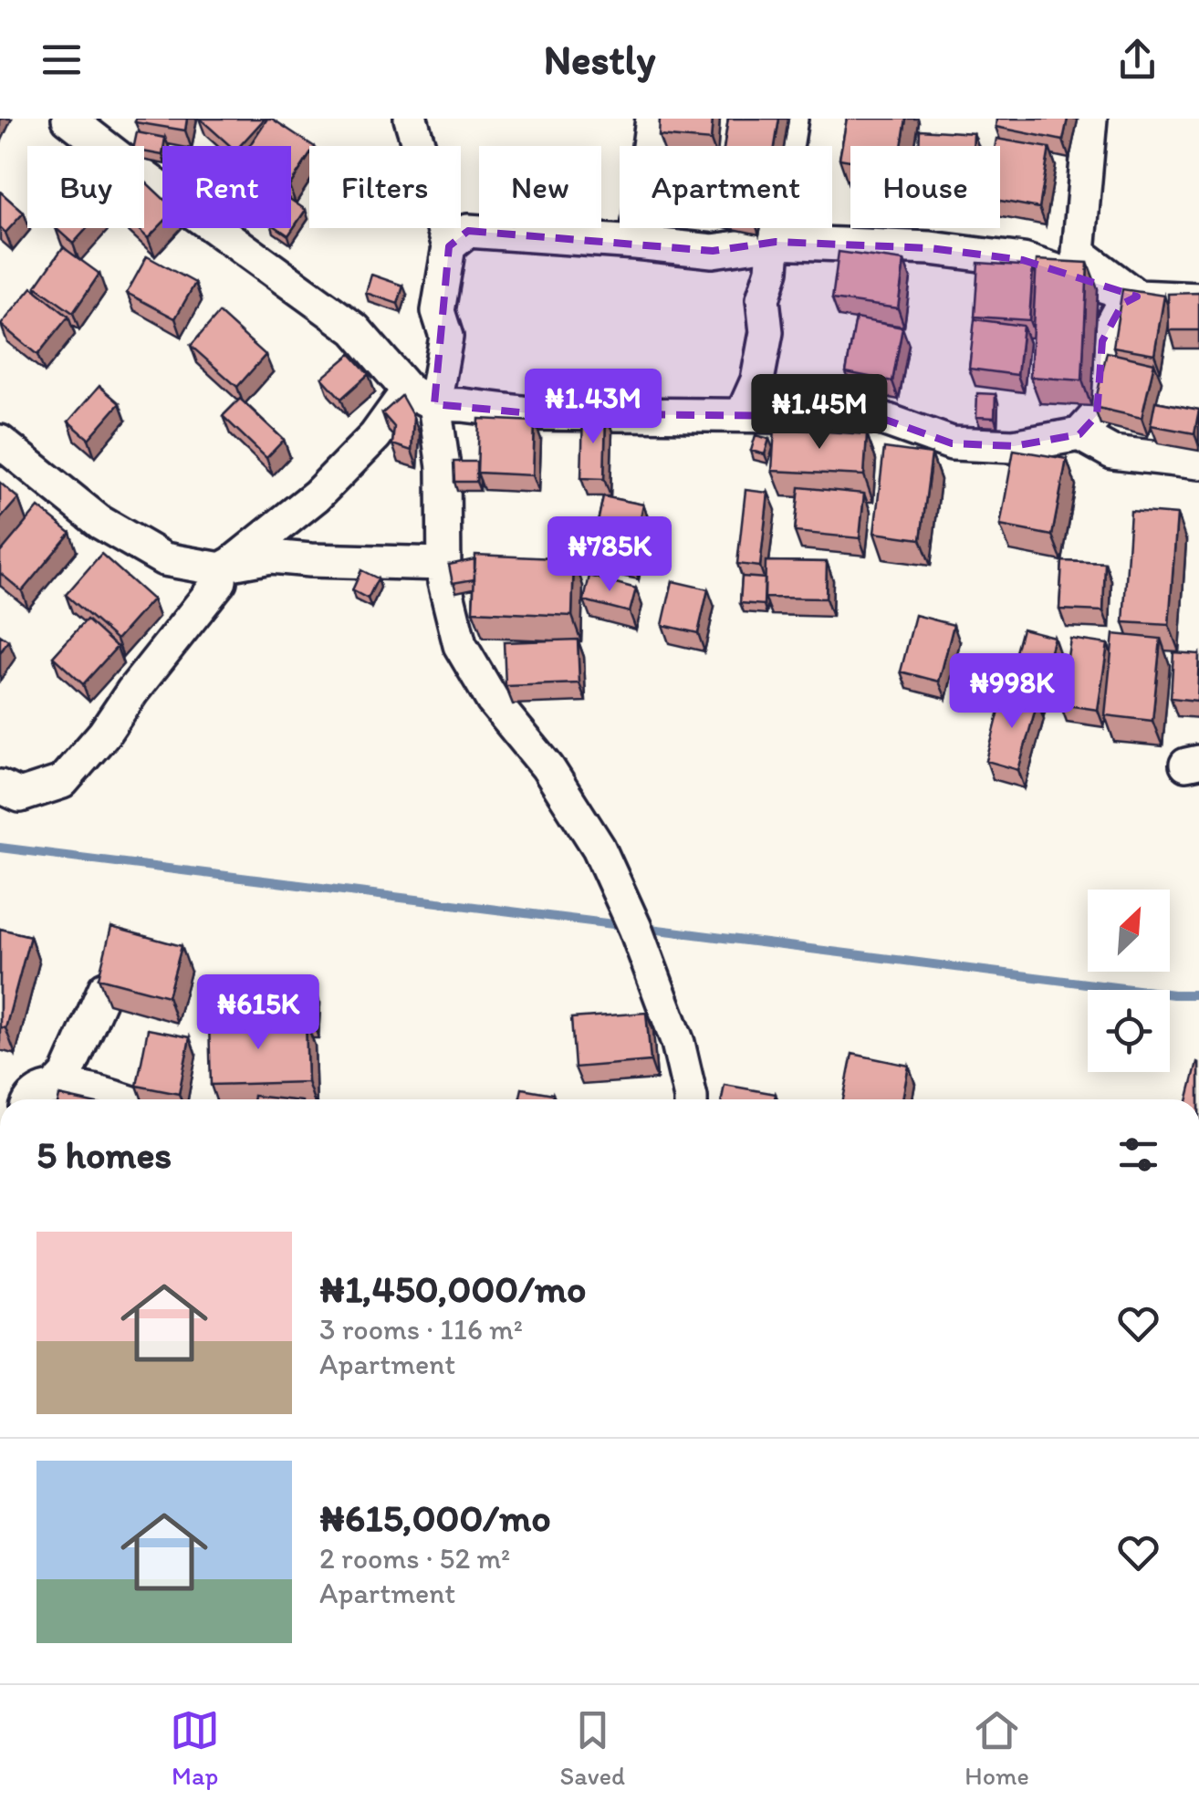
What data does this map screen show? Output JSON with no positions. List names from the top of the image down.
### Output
{
  "north": "top right",
  "page": {
    "header": "Nestly",
    "chip": [
      "Buy",
      "Rent",
      "Filters",
      "New",
      "Apartment",
      "House"
    ],
    "price": [
      "₦1.43M",
      "₦1.45M",
      "₦785K",
      "₦998K",
      "₦615K"
    ],
    "heading": "5 homes",
    "list": [
      {
        "name": "₦1,450,000/mo",
        "note": "3 rooms · 116 m² · Apartment"
      },
      {
        "name": "₦615,000/mo",
        "note": "2 rooms · 52 m² · Apartment"
      }
    ],
    "tabs": ["Map", "Saved", "Home"]
  }
}
